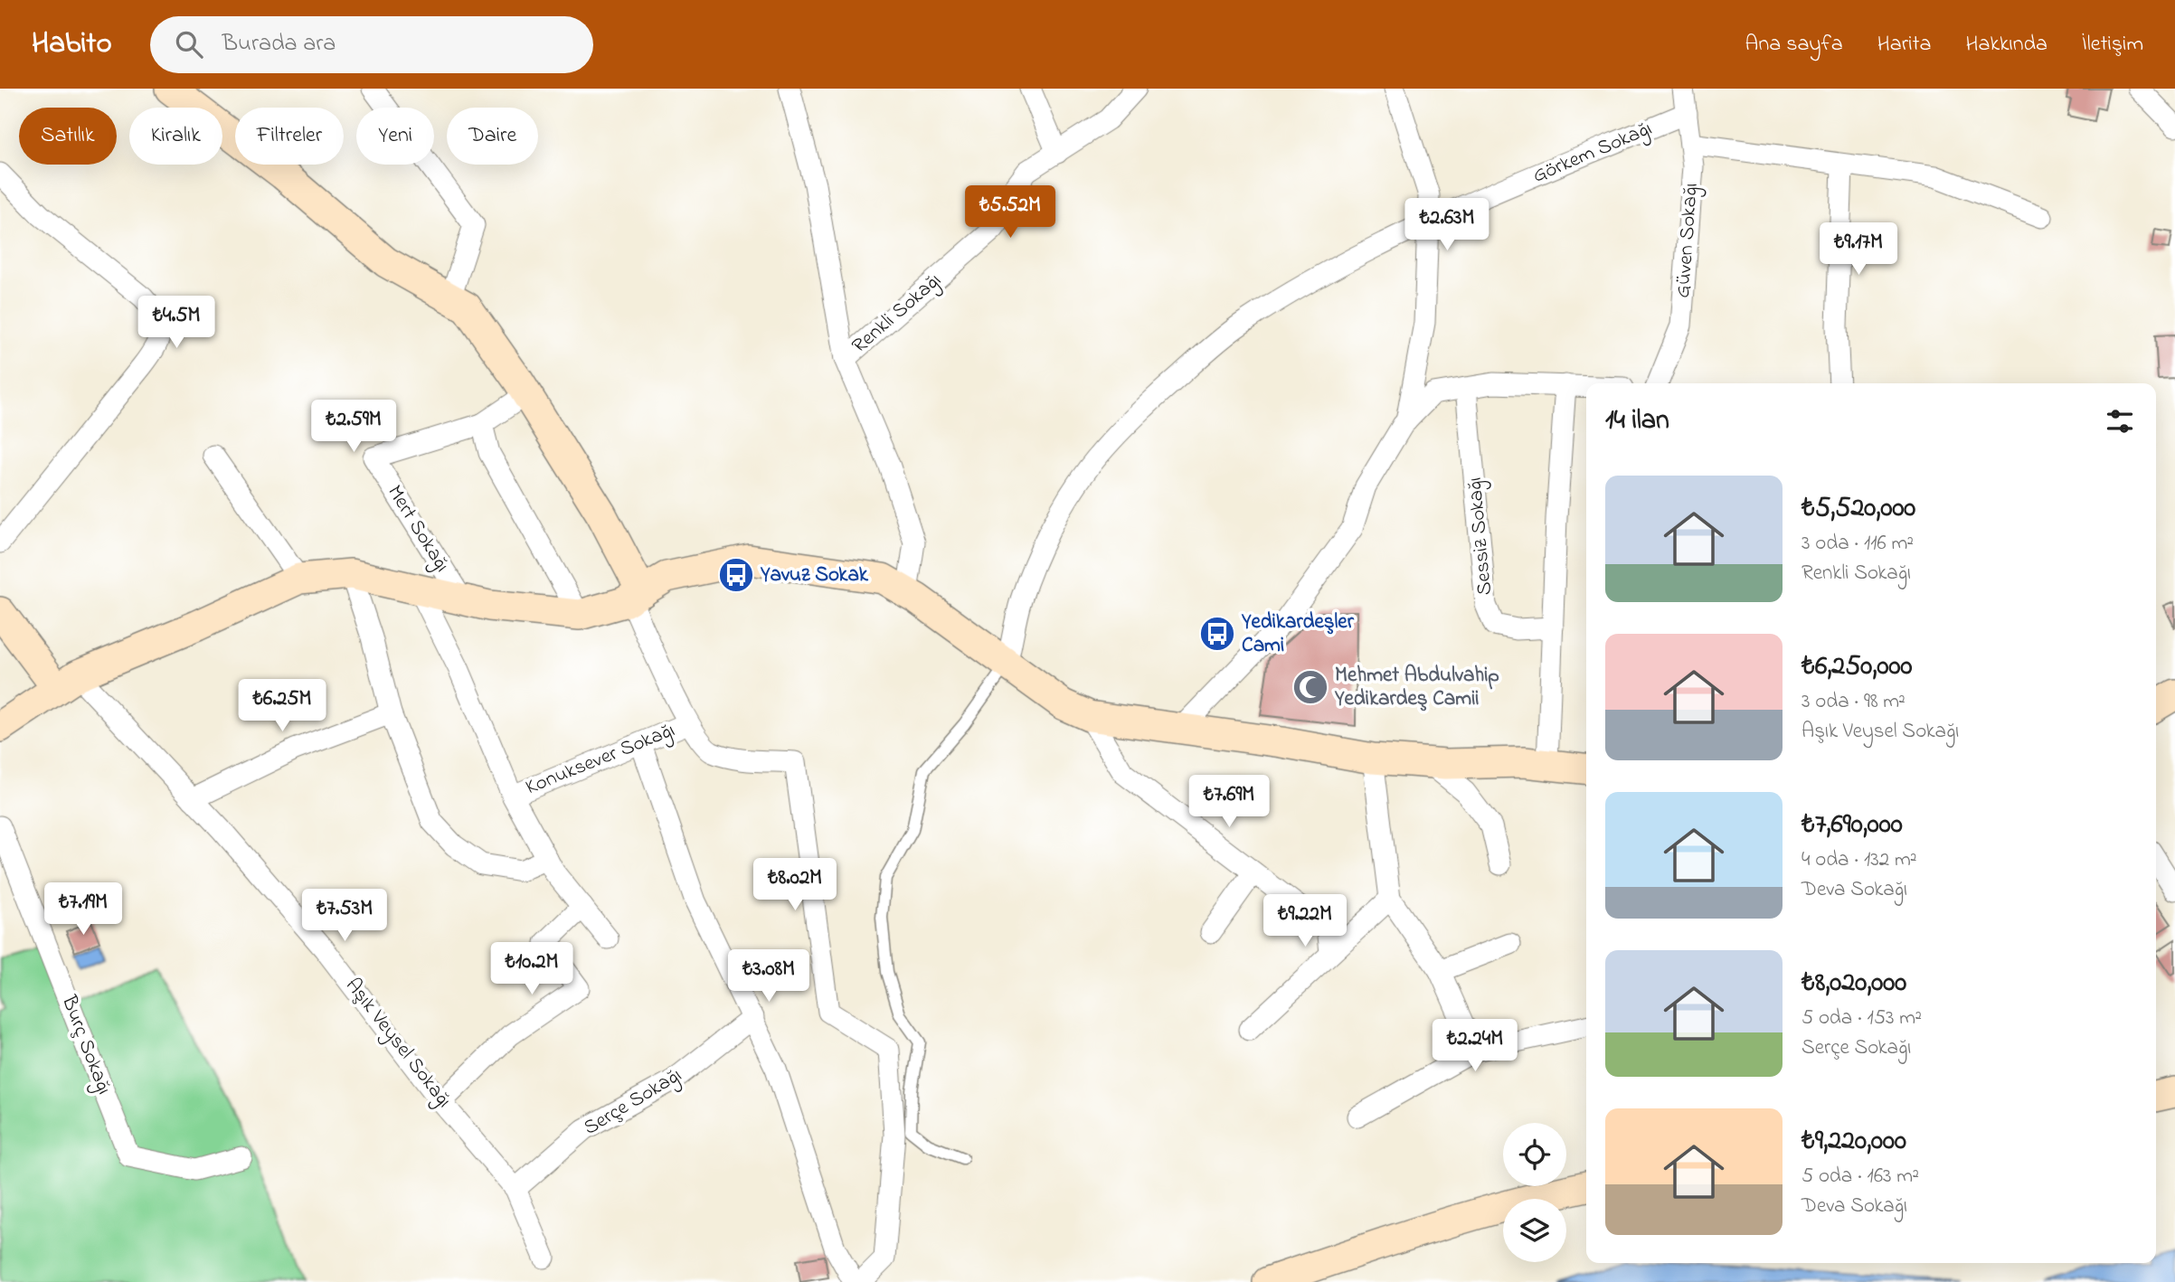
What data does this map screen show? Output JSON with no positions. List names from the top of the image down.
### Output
{
  "streets": {
    "street": [
      "Görkem Sokağı",
      "Güven Sokağı",
      "Renkli Sokağı",
      "Mert Sokağı",
      "Sessiz Sokağı",
      "Konuksever Sokağı",
      "Aşık Veysel Sokağı",
      "Burç Sokağı",
      "Serçe Sokağı"
    ]
  },
  "crossings": [
    ["Görkem Sokağı", "Güven Sokağı"],
    ["Aşık Veysel Sokağı", "Serçe Sokağı"]
  ],
  "places": {
    "bus stop": ["Yavuz Sokak", "Yedikardeşler Cami"],
    "mosque": ["Mehmet Abdulvahip Yedikardeş Camii"]
  },
  "page": {
    "header": "Habito",
    "search": "Burada ara",
    "nav": [
      "Ana sayfa",
      "Harita",
      "Hakkında",
      "İletişim"
    ],
    "chip": [
      "Satılık",
      "Kiralık",
      "Filtreler",
      "Yeni",
      "Daire"
    ],
    "price": [
      "₺5.52M",
      "₺2.63M",
      "₺9.17M",
      "₺4.5M",
      "₺2.59M",
      "₺6.25M",
      "₺7.69M",
      "₺8.02M",
      "₺7.19M",
      "₺7.53M",
      "₺9.22M",
      "₺10.2M",
      "₺3.08M",
      "₺2.24M"
    ],
    "heading": "14 ilan",
    "list": [
      {
        "name": "₺5,520,000",
        "note": "3 oda · 116 m² · Renkli Sokağı"
      },
      {
        "name": "₺6,250,000",
        "note": "3 oda · 98 m² · Aşık Veysel Sokağı"
      },
      {
        "name": "₺7,690,000",
        "note": "4 oda · 132 m² · Deva Sokağı"
      },
      {
        "name": "₺8,020,000",
        "note": "5 oda · 153 m² · Serçe Sokağı"
      },
      {
        "name": "₺9,220,000",
        "note": "5 oda · 163 m² · Deva Sokağı"
      }
    ]
  }
}
